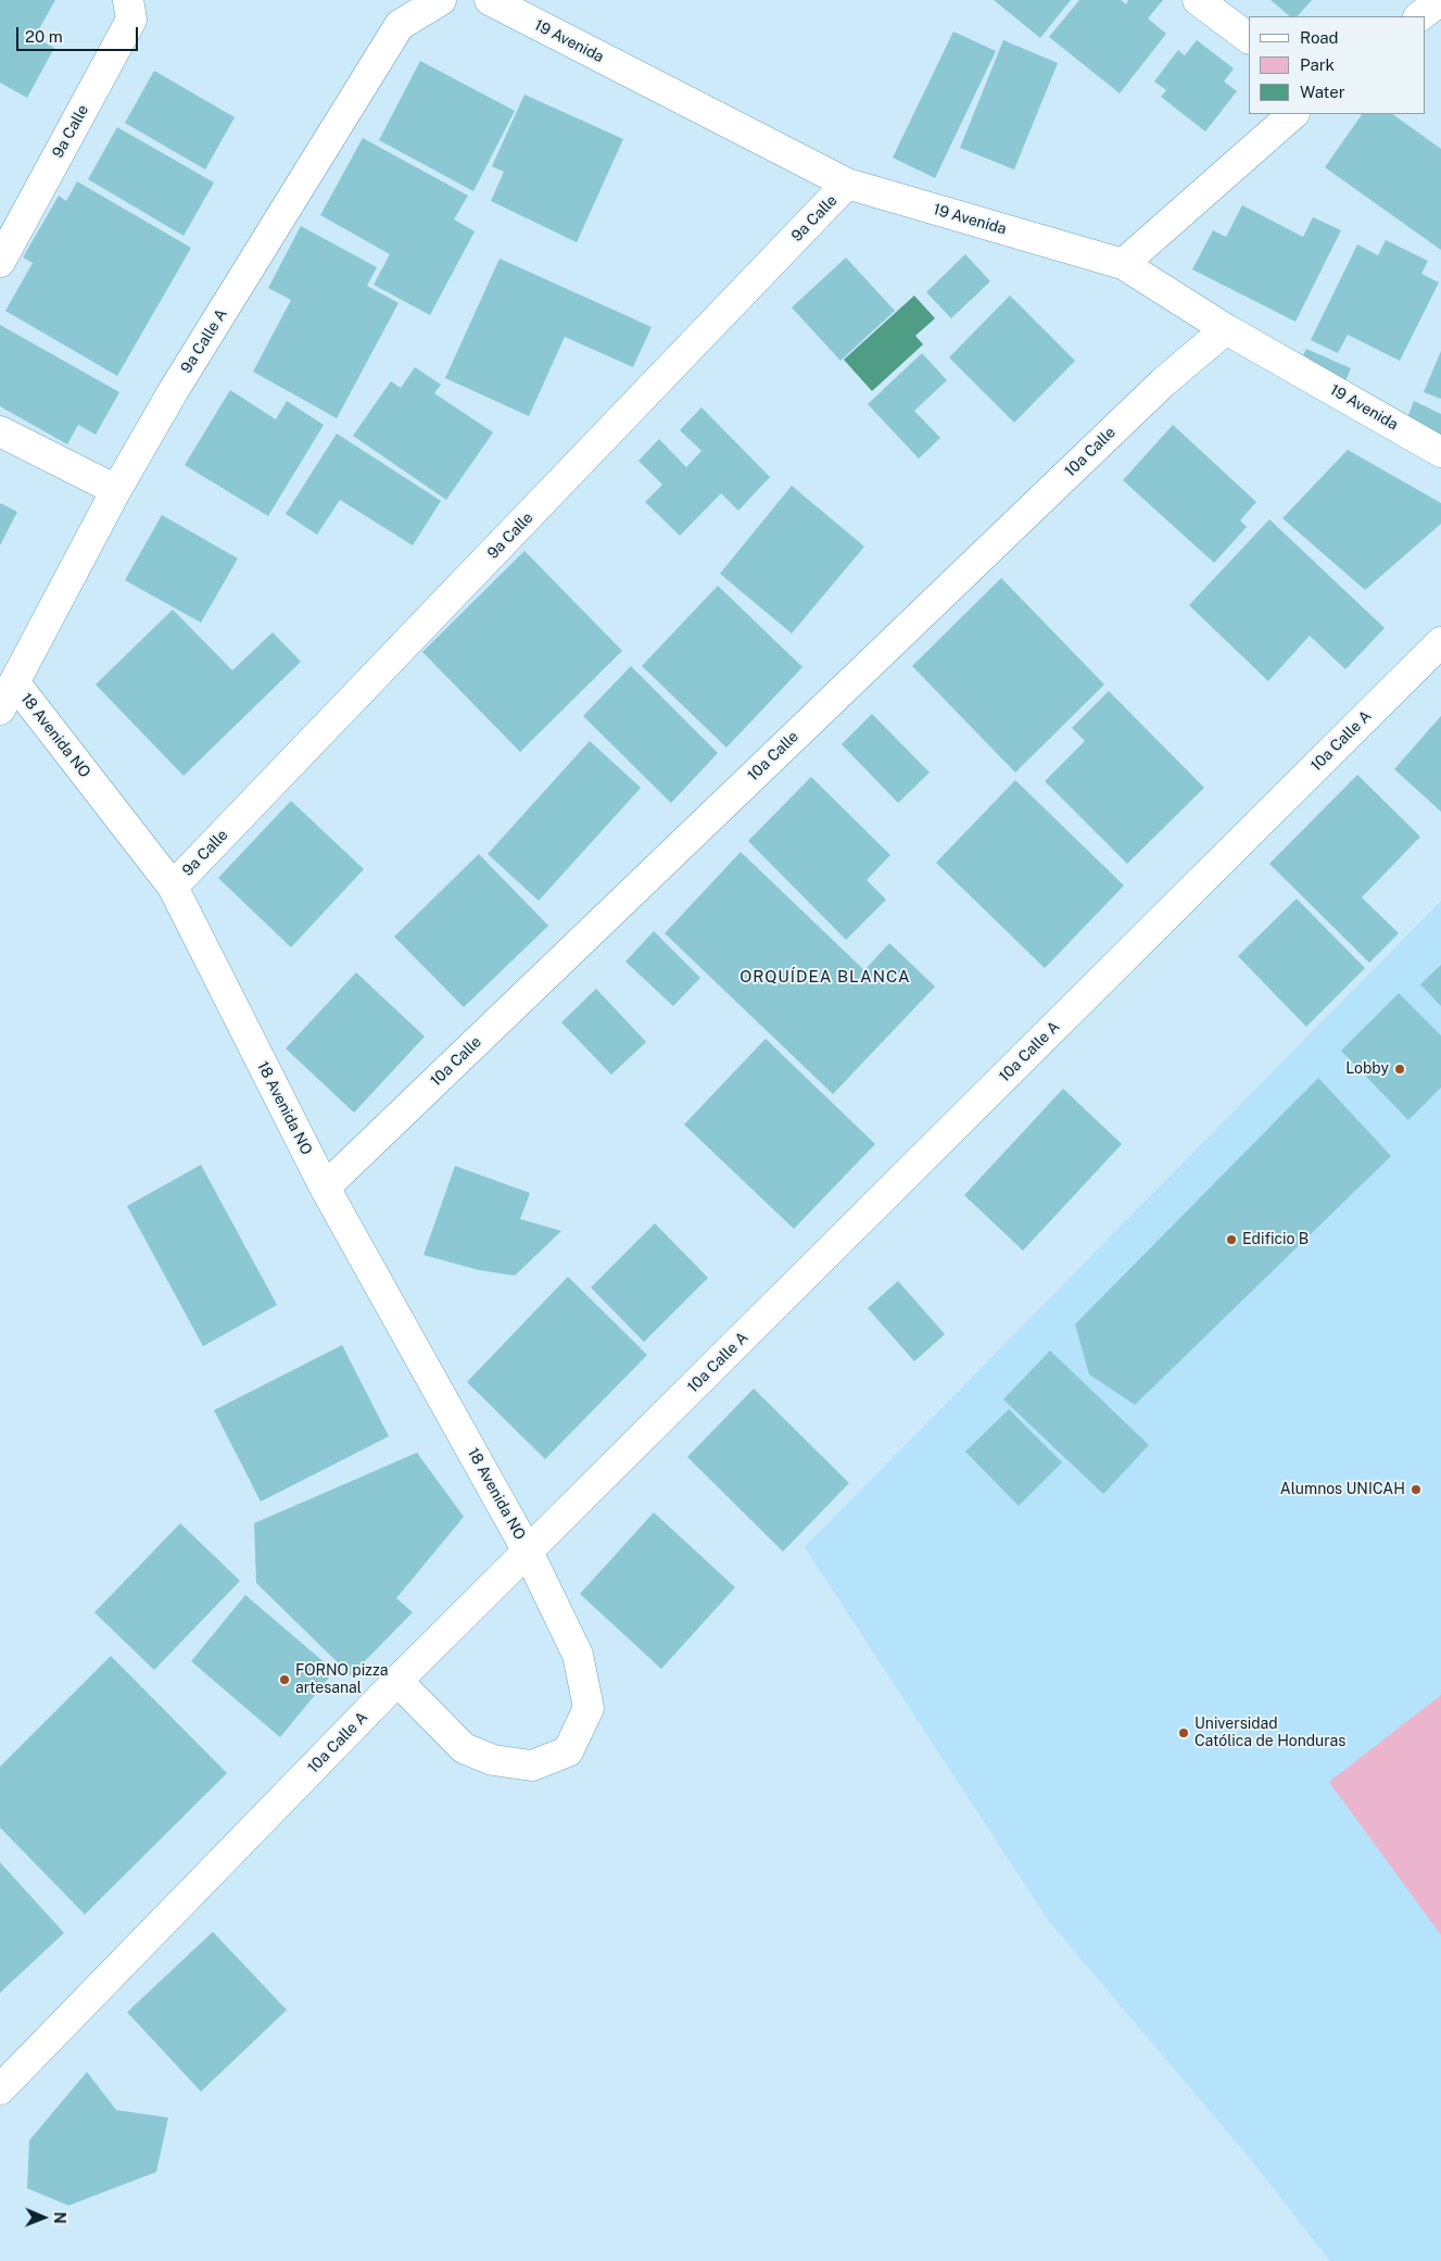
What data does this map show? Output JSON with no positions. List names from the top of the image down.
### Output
{
  "streets": {
    "street": [
      "19 Avenida",
      "9a Calle",
      "9a Calle A",
      "10a Calle",
      "18 Avenida NO",
      "10a Calle A"
    ]
  },
  "crossings": [
    ["19 Avenida", "9a Calle"],
    ["19 Avenida", "10a Calle"],
    ["9a Calle", "18 Avenida NO"],
    ["9a Calle A", "18 Avenida NO"],
    ["10a Calle", "18 Avenida NO"],
    ["18 Avenida NO", "10a Calle A"]
  ],
  "districts": ["ORQUÍDEA BLANCA"],
  "places": [
    "Lobby",
    "Edificio B",
    "Alumnos UNICAH",
    "FORNO pizza artesanal",
    "Universidad Católica de Honduras"
  ],
  "legend": ["Road", "Park", "Water"],
  "scale_bar": "20 m",
  "north": "right"
}
